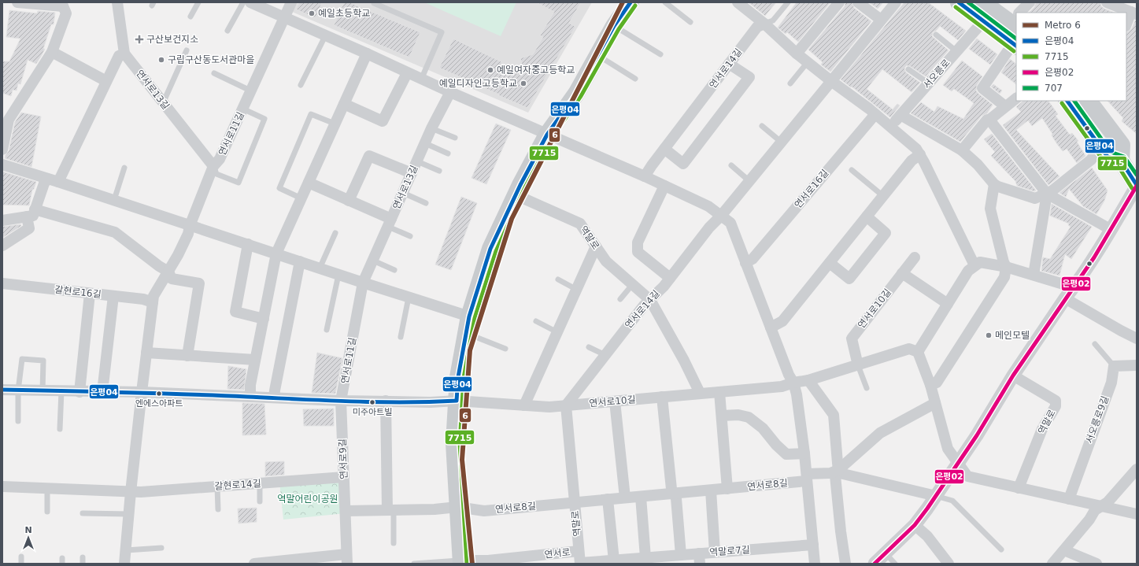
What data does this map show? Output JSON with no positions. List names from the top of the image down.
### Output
{
  "streets": {
    "street": [
      "연서로14길",
      "서오릉로",
      "연서로13길",
      "연서로11길",
      "연서로16길",
      "역말로",
      "갈현로16길",
      "연서로10길",
      "서오릉로9길",
      "연서로9길",
      "갈현로14길",
      "연서로8길",
      "역말로7길",
      "연서로"
    ]
  },
  "crossings": [
    ["연서로14길", "역말로"],
    ["연서로14길", "연서로10길"],
    ["연서로13길", "연서로11길"],
    ["연서로11길", "갈현로16길"],
    ["연서로11길", "연서로9길"],
    ["역말로", "연서로8길"],
    ["역말로", "역말로7길"],
    ["역말로", "연서로"],
    ["연서로9길", "갈현로14길"],
    ["연서로9길", "연서로8길"]
  ],
  "parks": ["역말어린이공원"],
  "places": {
    "other": [
      "예일초등학교",
      "구립구산동도서관마을",
      "예일여자중고등학교",
      "예일디자인고등학교",
      "메인모텔",
      "엔에스아파트",
      "미주아트빌"
    ],
    "health": ["구산보건지소"]
  },
  "lines": [
    "metro line 6",
    "transit line 은평04",
    "transit line 707",
    "transit line 7715",
    "transit line 은평02"
  ],
  "legend": [
    "Metro 6",
    "은평04",
    "7715",
    "은평02",
    "707"
  ],
  "north": "top"
}
